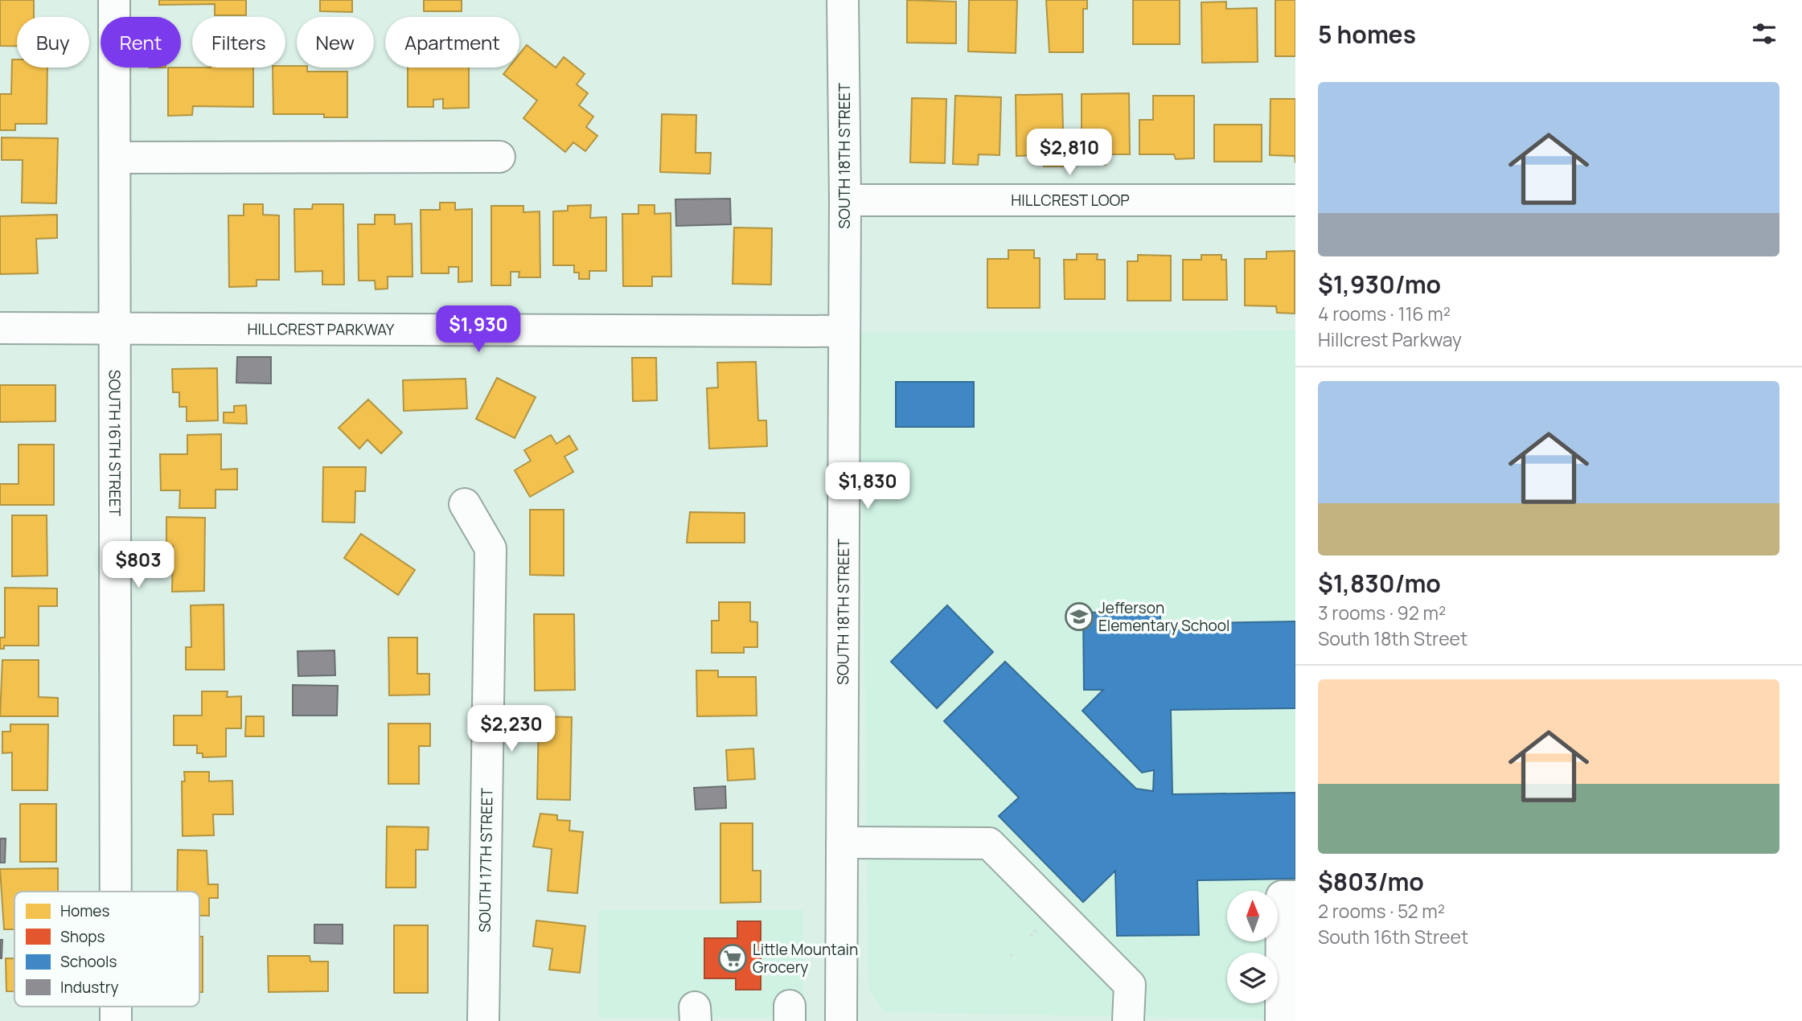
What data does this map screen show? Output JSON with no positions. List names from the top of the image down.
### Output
{
  "streets": {
    "street": [
      "SOUTH 18TH STREET",
      "HILLCREST LOOP",
      "HILLCREST PARKWAY",
      "SOUTH 16TH STREET",
      "SOUTH 17TH STREET"
    ]
  },
  "crossings": [
    ["SOUTH 18TH STREET", "HILLCREST LOOP"],
    ["SOUTH 18TH STREET", "HILLCREST PARKWAY"],
    ["HILLCREST PARKWAY", "SOUTH 16TH STREET"]
  ],
  "places": {
    "school or university": ["Jefferson Elementary School"],
    "supermarket": ["Little Mountain Grocery"]
  },
  "legend": [
    "Homes",
    "Shops",
    "Schools",
    "Industry"
  ],
  "north": "top",
  "page": {
    "heading": "5 homes",
    "chip": [
      "Buy",
      "Rent",
      "Filters",
      "New",
      "Apartment"
    ],
    "list": [
      {
        "name": "$1,930/mo",
        "note": "4 rooms · 116 m² · Hillcrest Parkway"
      },
      {
        "name": "$1,830/mo",
        "note": "3 rooms · 92 m² · South 18th Street"
      },
      {
        "name": "$803/mo",
        "note": "2 rooms · 52 m² · South 16th Street"
      }
    ],
    "price": [
      "$2,810",
      "$1,930",
      "$1,830",
      "$803",
      "$2,230"
    ]
  }
}
